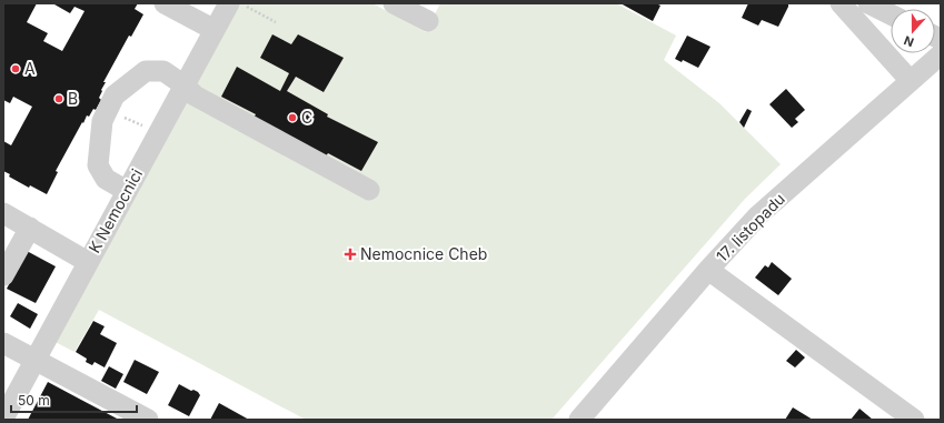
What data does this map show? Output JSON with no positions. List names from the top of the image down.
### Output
{
  "streets": {
    "street": ["K Nemocnici", "17. listopadu"]
  },
  "places": {
    "other": ["A", "B", "C"],
    "health": ["Nemocnice Cheb"]
  },
  "scale_bar": "50 m",
  "north": "bottom"
}
